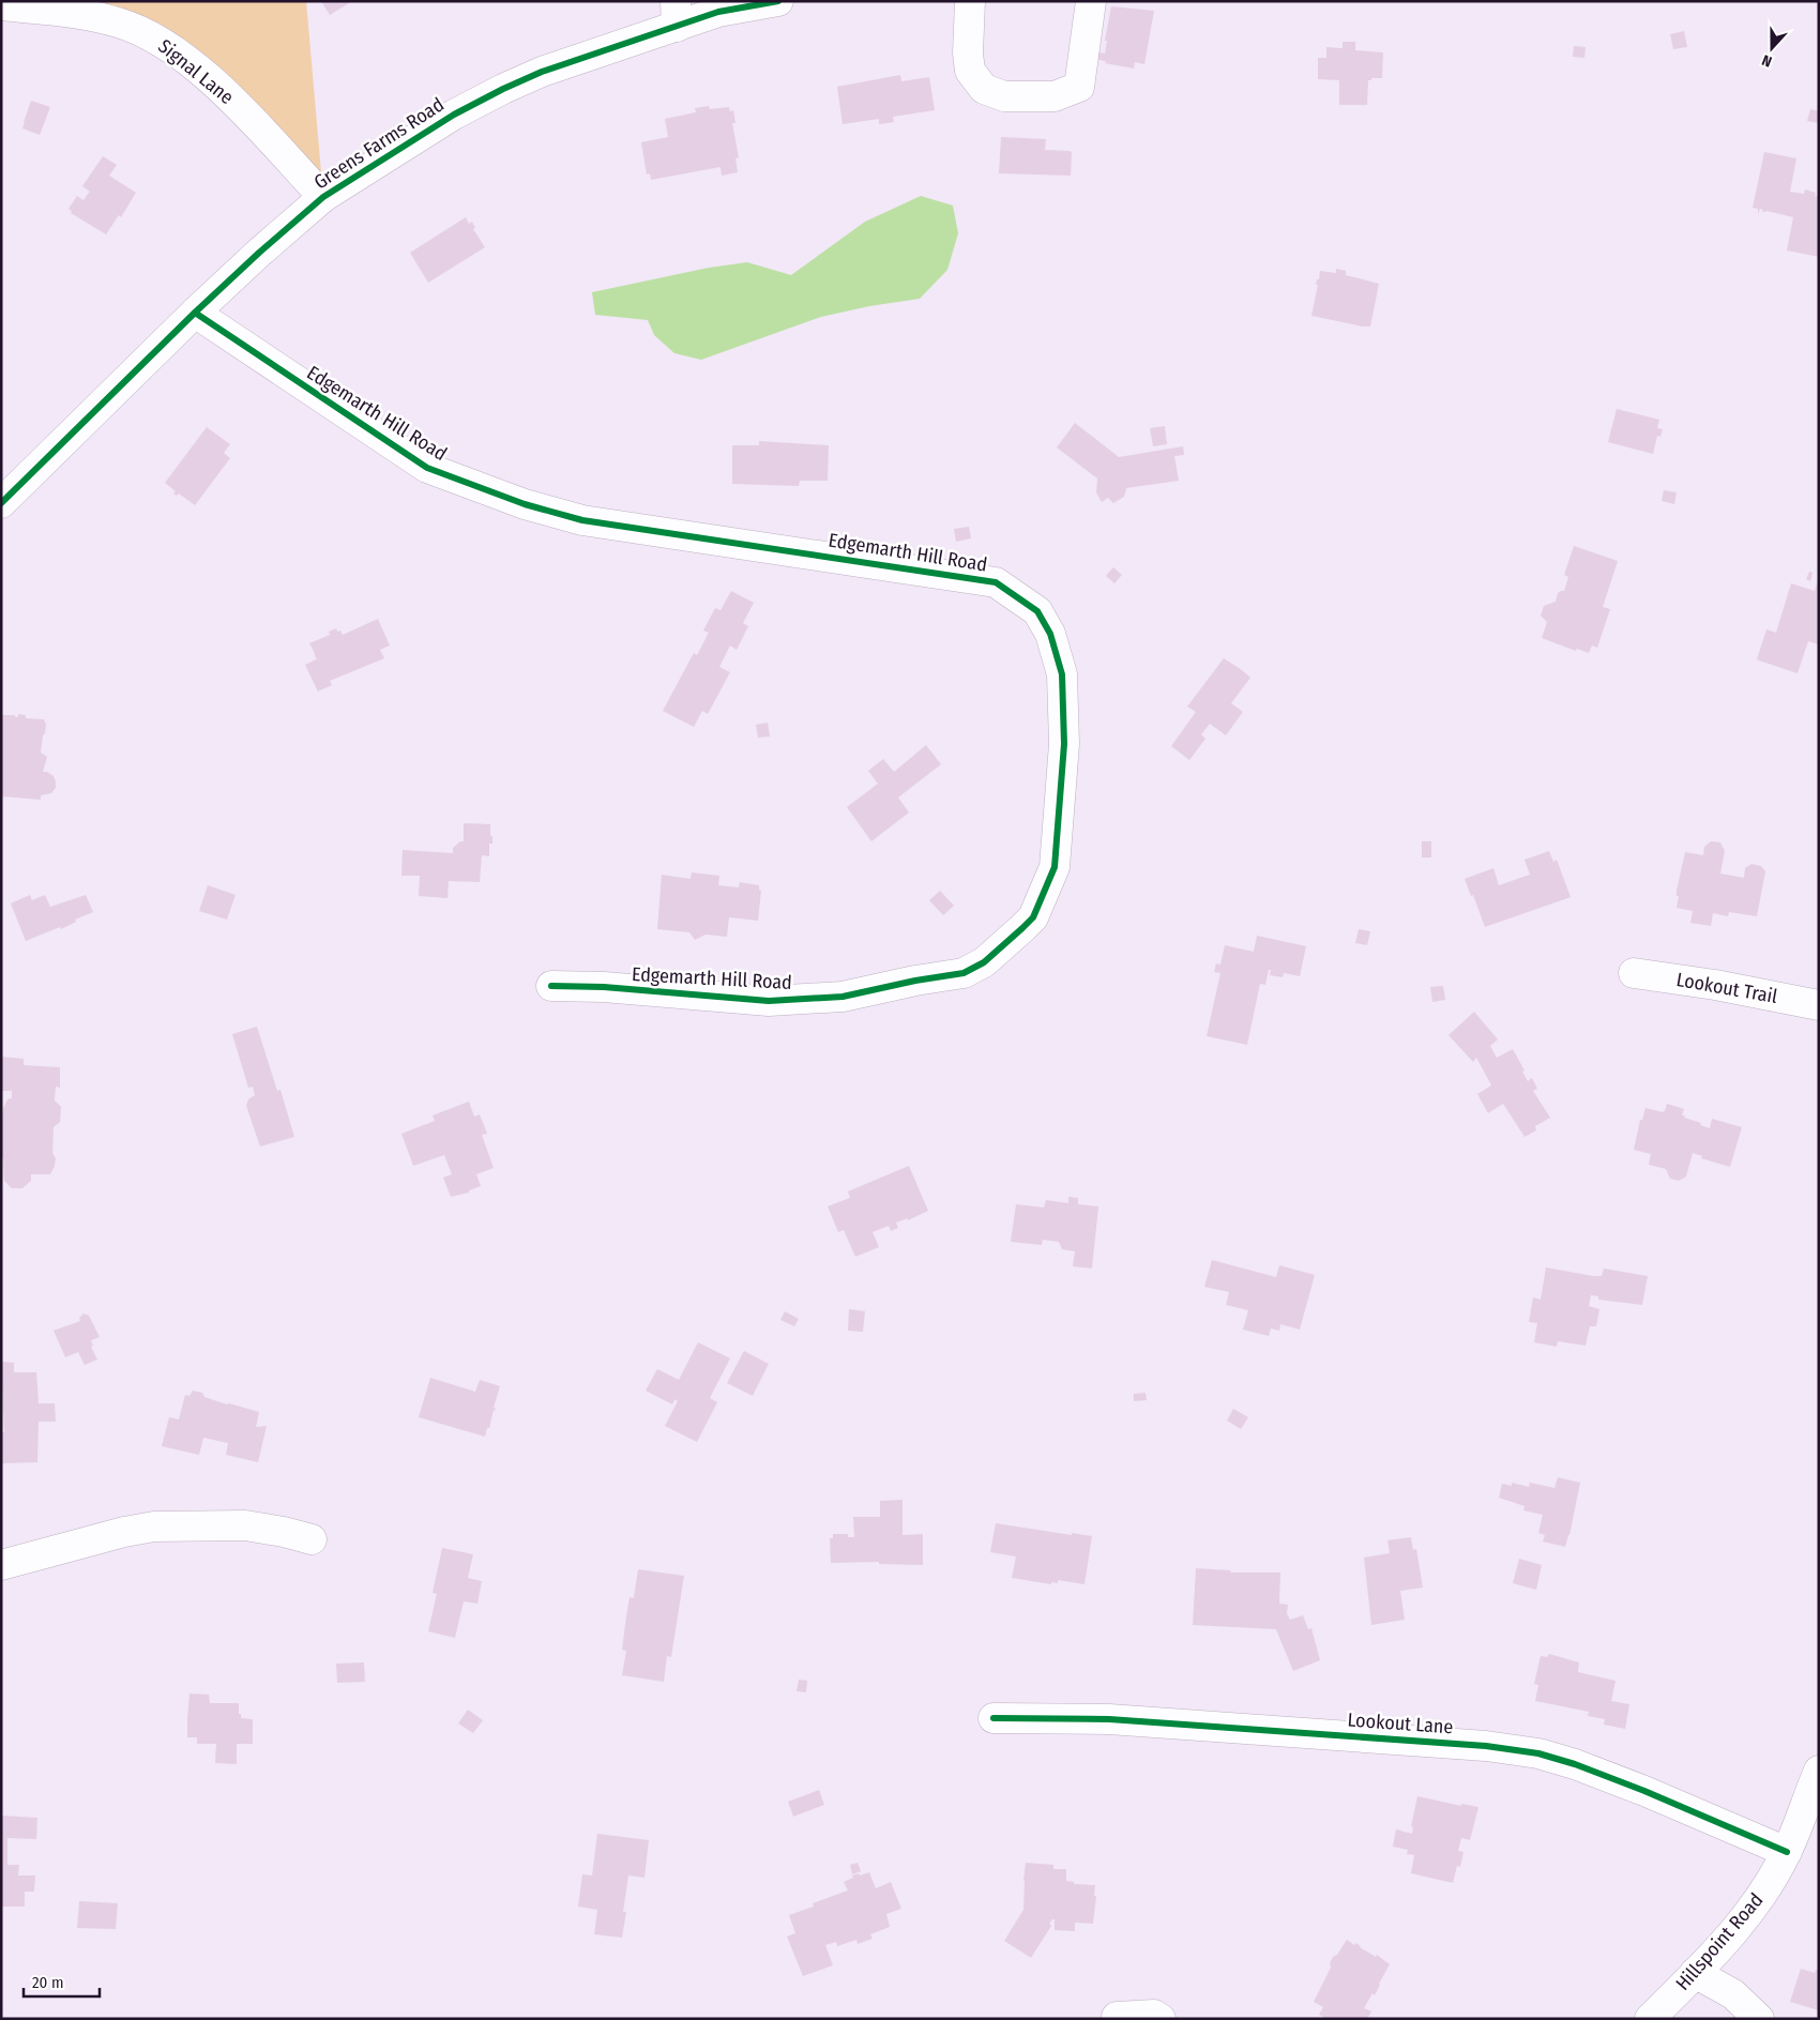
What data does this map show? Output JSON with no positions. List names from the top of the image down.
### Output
{
  "streets": {
    "street": [
      "Signal Lane",
      "Greens Farms Road",
      "Edgemarth Hill Road",
      "Lookout Trail",
      "Lookout Lane",
      "Hillspoint Road"
    ]
  },
  "crossings": [
    ["Signal Lane", "Greens Farms Road"],
    ["Greens Farms Road", "Edgemarth Hill Road"],
    ["Lookout Lane", "Hillspoint Road"]
  ],
  "scale_bar": "20 m",
  "north": "bottom"
}
